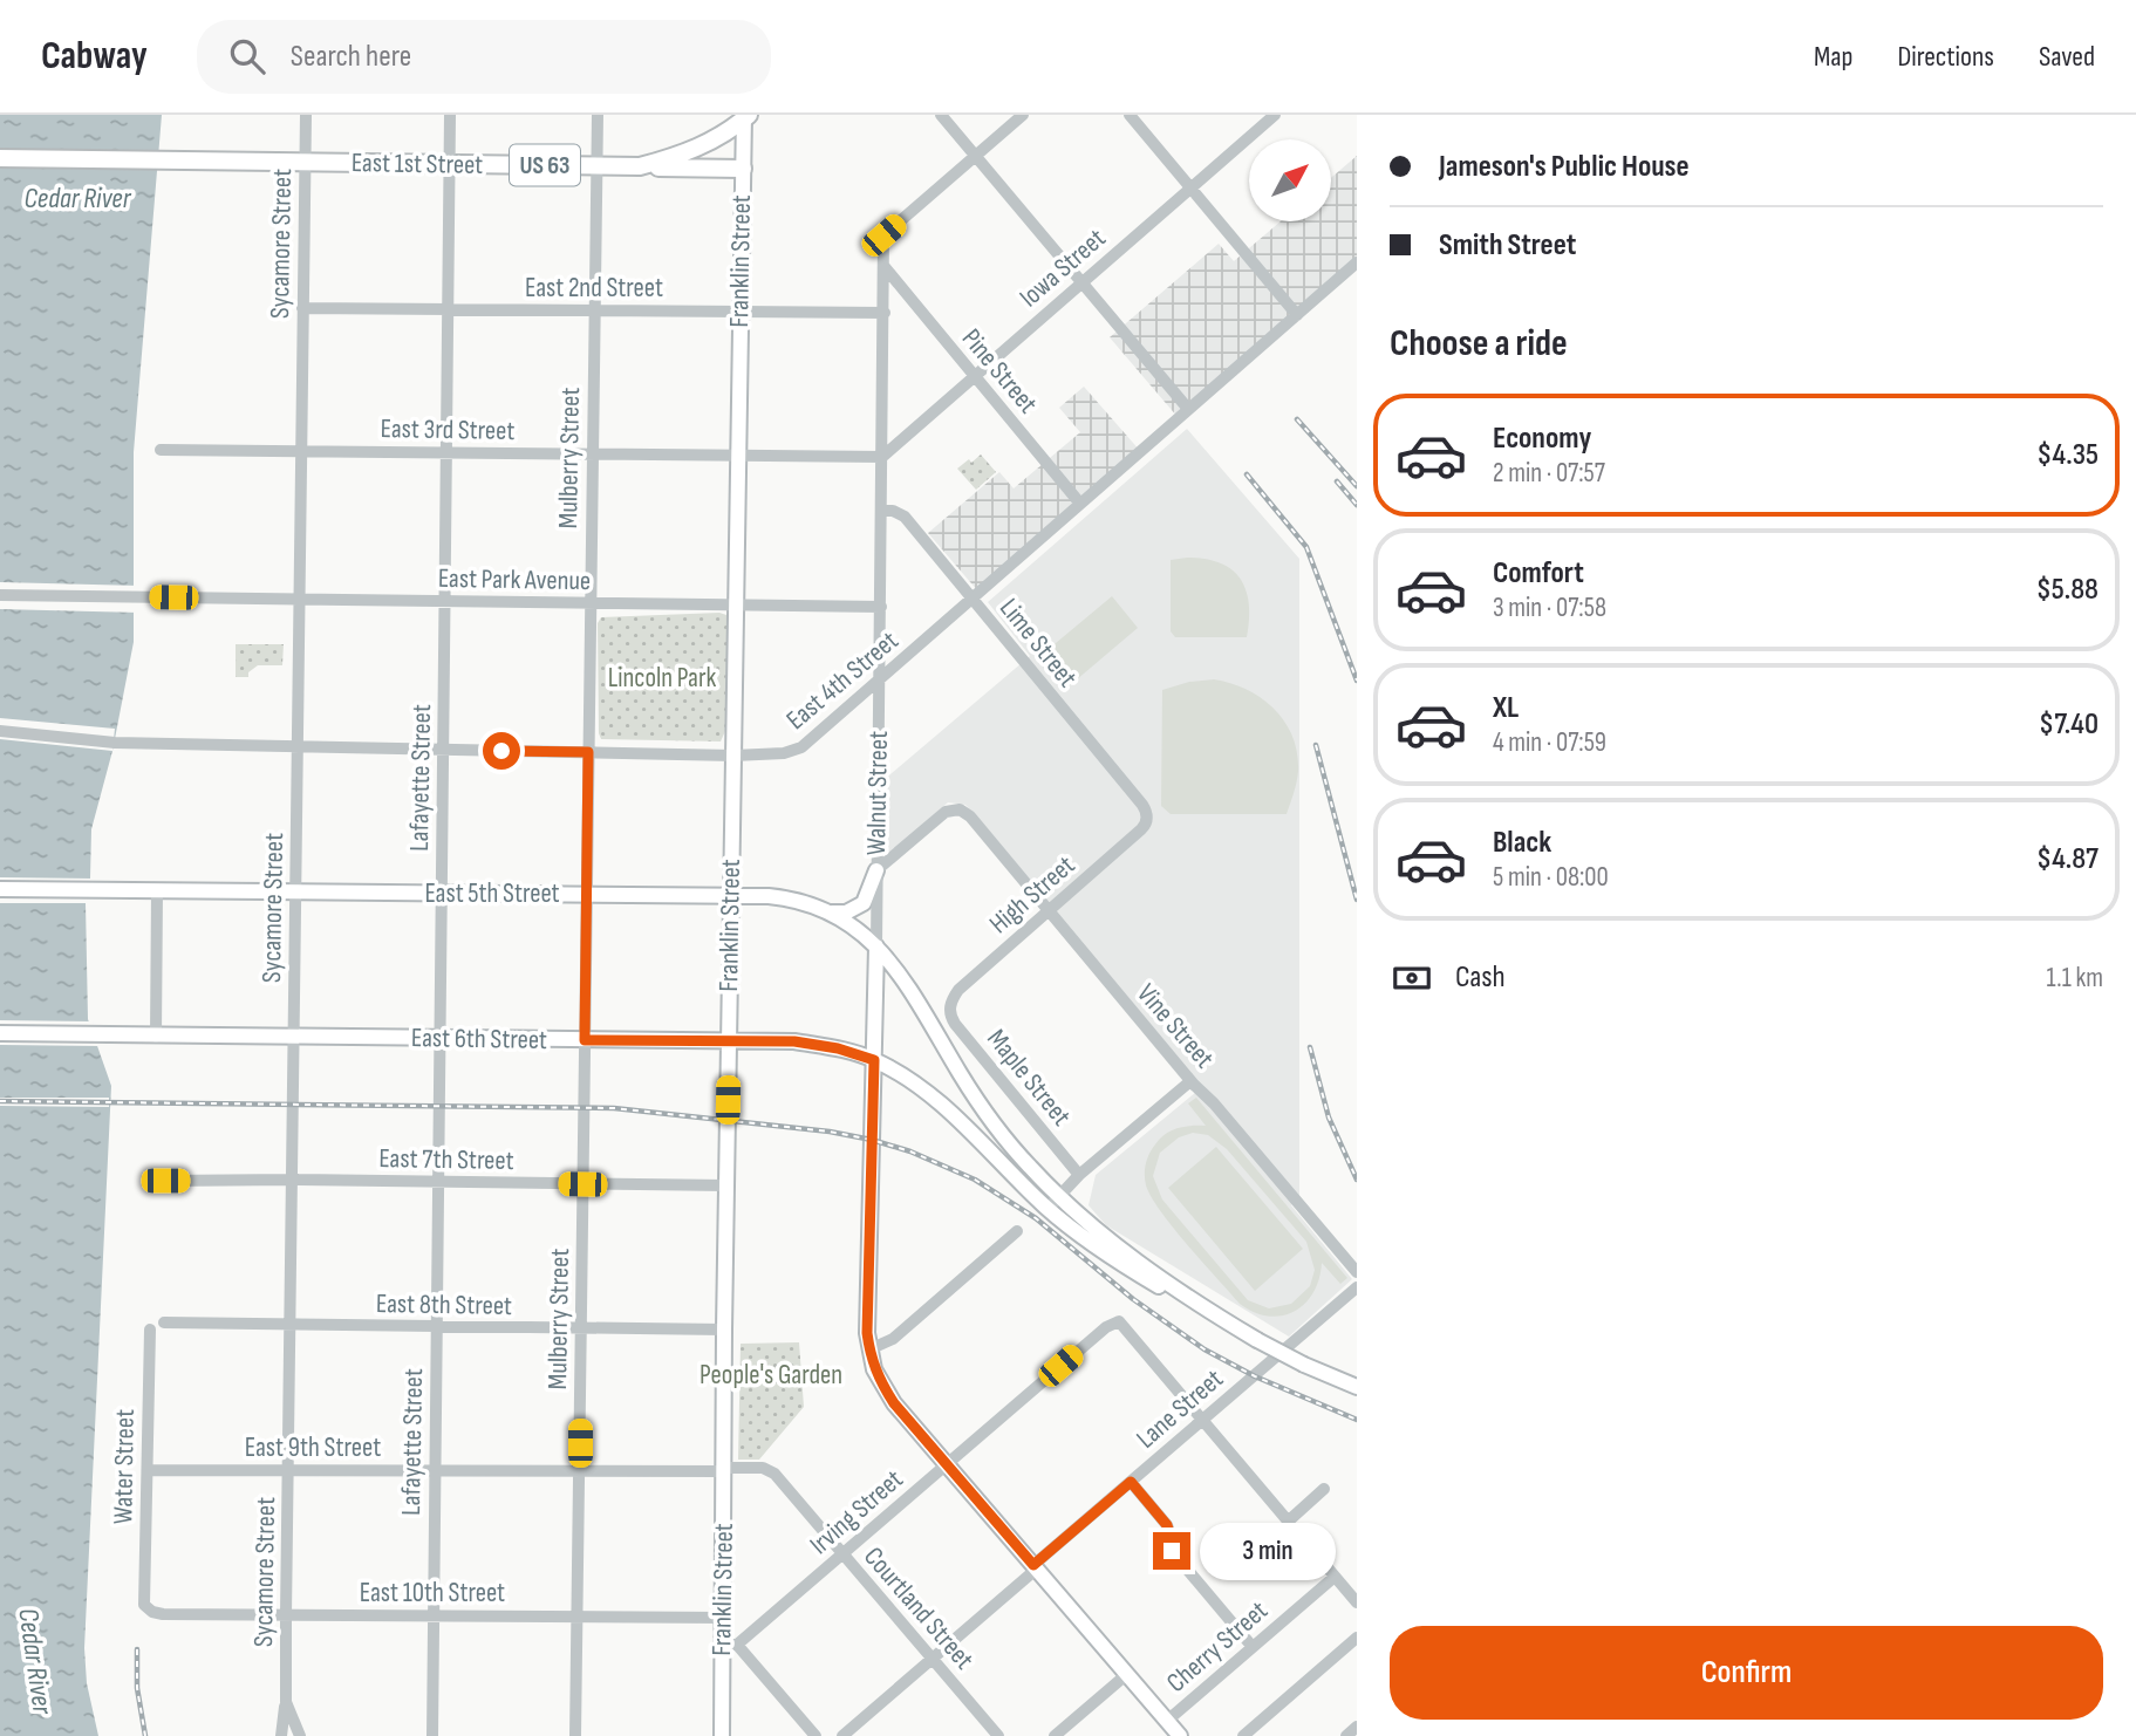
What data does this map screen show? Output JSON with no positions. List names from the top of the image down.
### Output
{
  "streets": {
    "highway": ["East 1st Street", "US 63"],
    "main road": [
      "Franklin Street",
      "Walnut Street",
      "East 5th Street",
      "East 6th Street"
    ],
    "street": [
      "Sycamore Street",
      "Iowa Street",
      "East 2nd Street",
      "Pine Street",
      "East 3rd Street",
      "Mulberry Street",
      "East Park Avenue",
      "Lime Street",
      "East 4th Street",
      "Lafayette Street",
      "High Street",
      "Vine Street",
      "Maple Street",
      "East 7th Street",
      "East 8th Street",
      "Lane Street",
      "East 9th Street",
      "Water Street",
      "Irving Street",
      "East 10th Street",
      "Courtland Street",
      "Cherry Street"
    ]
  },
  "crossings": [
    ["East 1st Street", "Sycamore Street"],
    ["East 1st Street", "Franklin Street"],
    ["East 1st Street", "Mulberry Street"],
    ["East 1st Street", "Lafayette Street"],
    ["Sycamore Street", "East 2nd Street"],
    ["Sycamore Street", "East 3rd Street"],
    ["Sycamore Street", "East Park Avenue"],
    ["Sycamore Street", "East 4th Street"],
    ["Sycamore Street", "East 5th Street"],
    ["Sycamore Street", "East 6th Street"],
    ["Sycamore Street", "East 7th Street"],
    ["Sycamore Street", "East 8th Street"],
    ["Sycamore Street", "East 9th Street"],
    ["Sycamore Street", "East 10th Street"],
    ["Franklin Street", "East 2nd Street"],
    ["Franklin Street", "East 3rd Street"],
    ["Franklin Street", "East Park Avenue"],
    ["Franklin Street", "East 4th Street"],
    ["Franklin Street", "East 5th Street"],
    ["Franklin Street", "East 6th Street"],
    ["Franklin Street", "East 7th Street"],
    ["Franklin Street", "East 8th Street"],
    ["Franklin Street", "East 9th Street"],
    ["Franklin Street", "Irving Street"],
    ["Franklin Street", "East 10th Street"],
    ["Franklin Street", "Courtland Street"],
    ["Iowa Street", "Pine Street"],
    ["Iowa Street", "East 3rd Street"],
    ["Iowa Street", "Walnut Street"],
    ["East 2nd Street", "Mulberry Street"],
    ["East 2nd Street", "Lafayette Street"],
    ["East 2nd Street", "Walnut Street"],
    ["Pine Street", "East 4th Street"],
    ["Pine Street", "Walnut Street"],
    ["East 3rd Street", "Mulberry Street"],
    ["East 3rd Street", "Lafayette Street"],
    ["East 3rd Street", "Walnut Street"],
    ["Mulberry Street", "East Park Avenue"],
    ["Mulberry Street", "East 4th Street"],
    ["Mulberry Street", "East 5th Street"],
    ["Mulberry Street", "East 6th Street"],
    ["Mulberry Street", "East 7th Street"],
    ["Mulberry Street", "East 8th Street"],
    ["Mulberry Street", "East 9th Street"],
    ["Mulberry Street", "East 10th Street"],
    ["East Park Avenue", "Lafayette Street"],
    ["East Park Avenue", "Walnut Street"],
    ["Lime Street", "East 4th Street"],
    ["Lime Street", "Walnut Street"],
    ["Lime Street", "High Street"],
    ["East 4th Street", "Lafayette Street"],
    ["East 4th Street", "Walnut Street"],
    ["Lafayette Street", "East 5th Street"],
    ["Lafayette Street", "East 6th Street"],
    ["Lafayette Street", "East 7th Street"],
    ["Lafayette Street", "East 8th Street"],
    ["Lafayette Street", "East 9th Street"],
    ["Lafayette Street", "East 10th Street"],
    ["Walnut Street", "East 5th Street"],
    ["Walnut Street", "Vine Street"],
    ["Walnut Street", "East 6th Street"],
    ["Walnut Street", "Lane Street"],
    ["Walnut Street", "Irving Street"],
    ["Walnut Street", "Cherry Street"],
    ["East 5th Street", "East 6th Street"],
    ["High Street", "Vine Street"],
    ["High Street", "Maple Street"],
    ["Lane Street", "Irving Street"],
    ["Lane Street", "Courtland Street"],
    ["East 9th Street", "Water Street"],
    ["East 9th Street", "Courtland Street"],
    ["Water Street", "East 10th Street"],
    ["Irving Street", "Courtland Street"]
  ],
  "water": ["Cedar River"],
  "parks": ["Lincoln Park", "People's Garden"],
  "north": "top right",
  "page": {
    "header": "Cabway",
    "search": "Search here",
    "nav": ["Map", "Directions", "Saved"],
    "banner": ["Jameson's Public House", "Smith Street"],
    "heading": "Choose a ride",
    "list": [
      {
        "name": "Economy",
        "note": "2 min · 07:57",
        "value": "$4.35"
      },
      {
        "name": "Comfort",
        "note": "3 min · 07:58",
        "value": "$5.88"
      },
      {
        "name": "XL",
        "note": "4 min · 07:59",
        "value": "$7.40"
      },
      {
        "name": "Black",
        "note": "5 min · 08:00",
        "value": "$4.87"
      }
    ],
    "pay": ["Cash", "1.1 km"],
    "bubble": "3 min",
    "buttons": "Confirm"
  }
}
